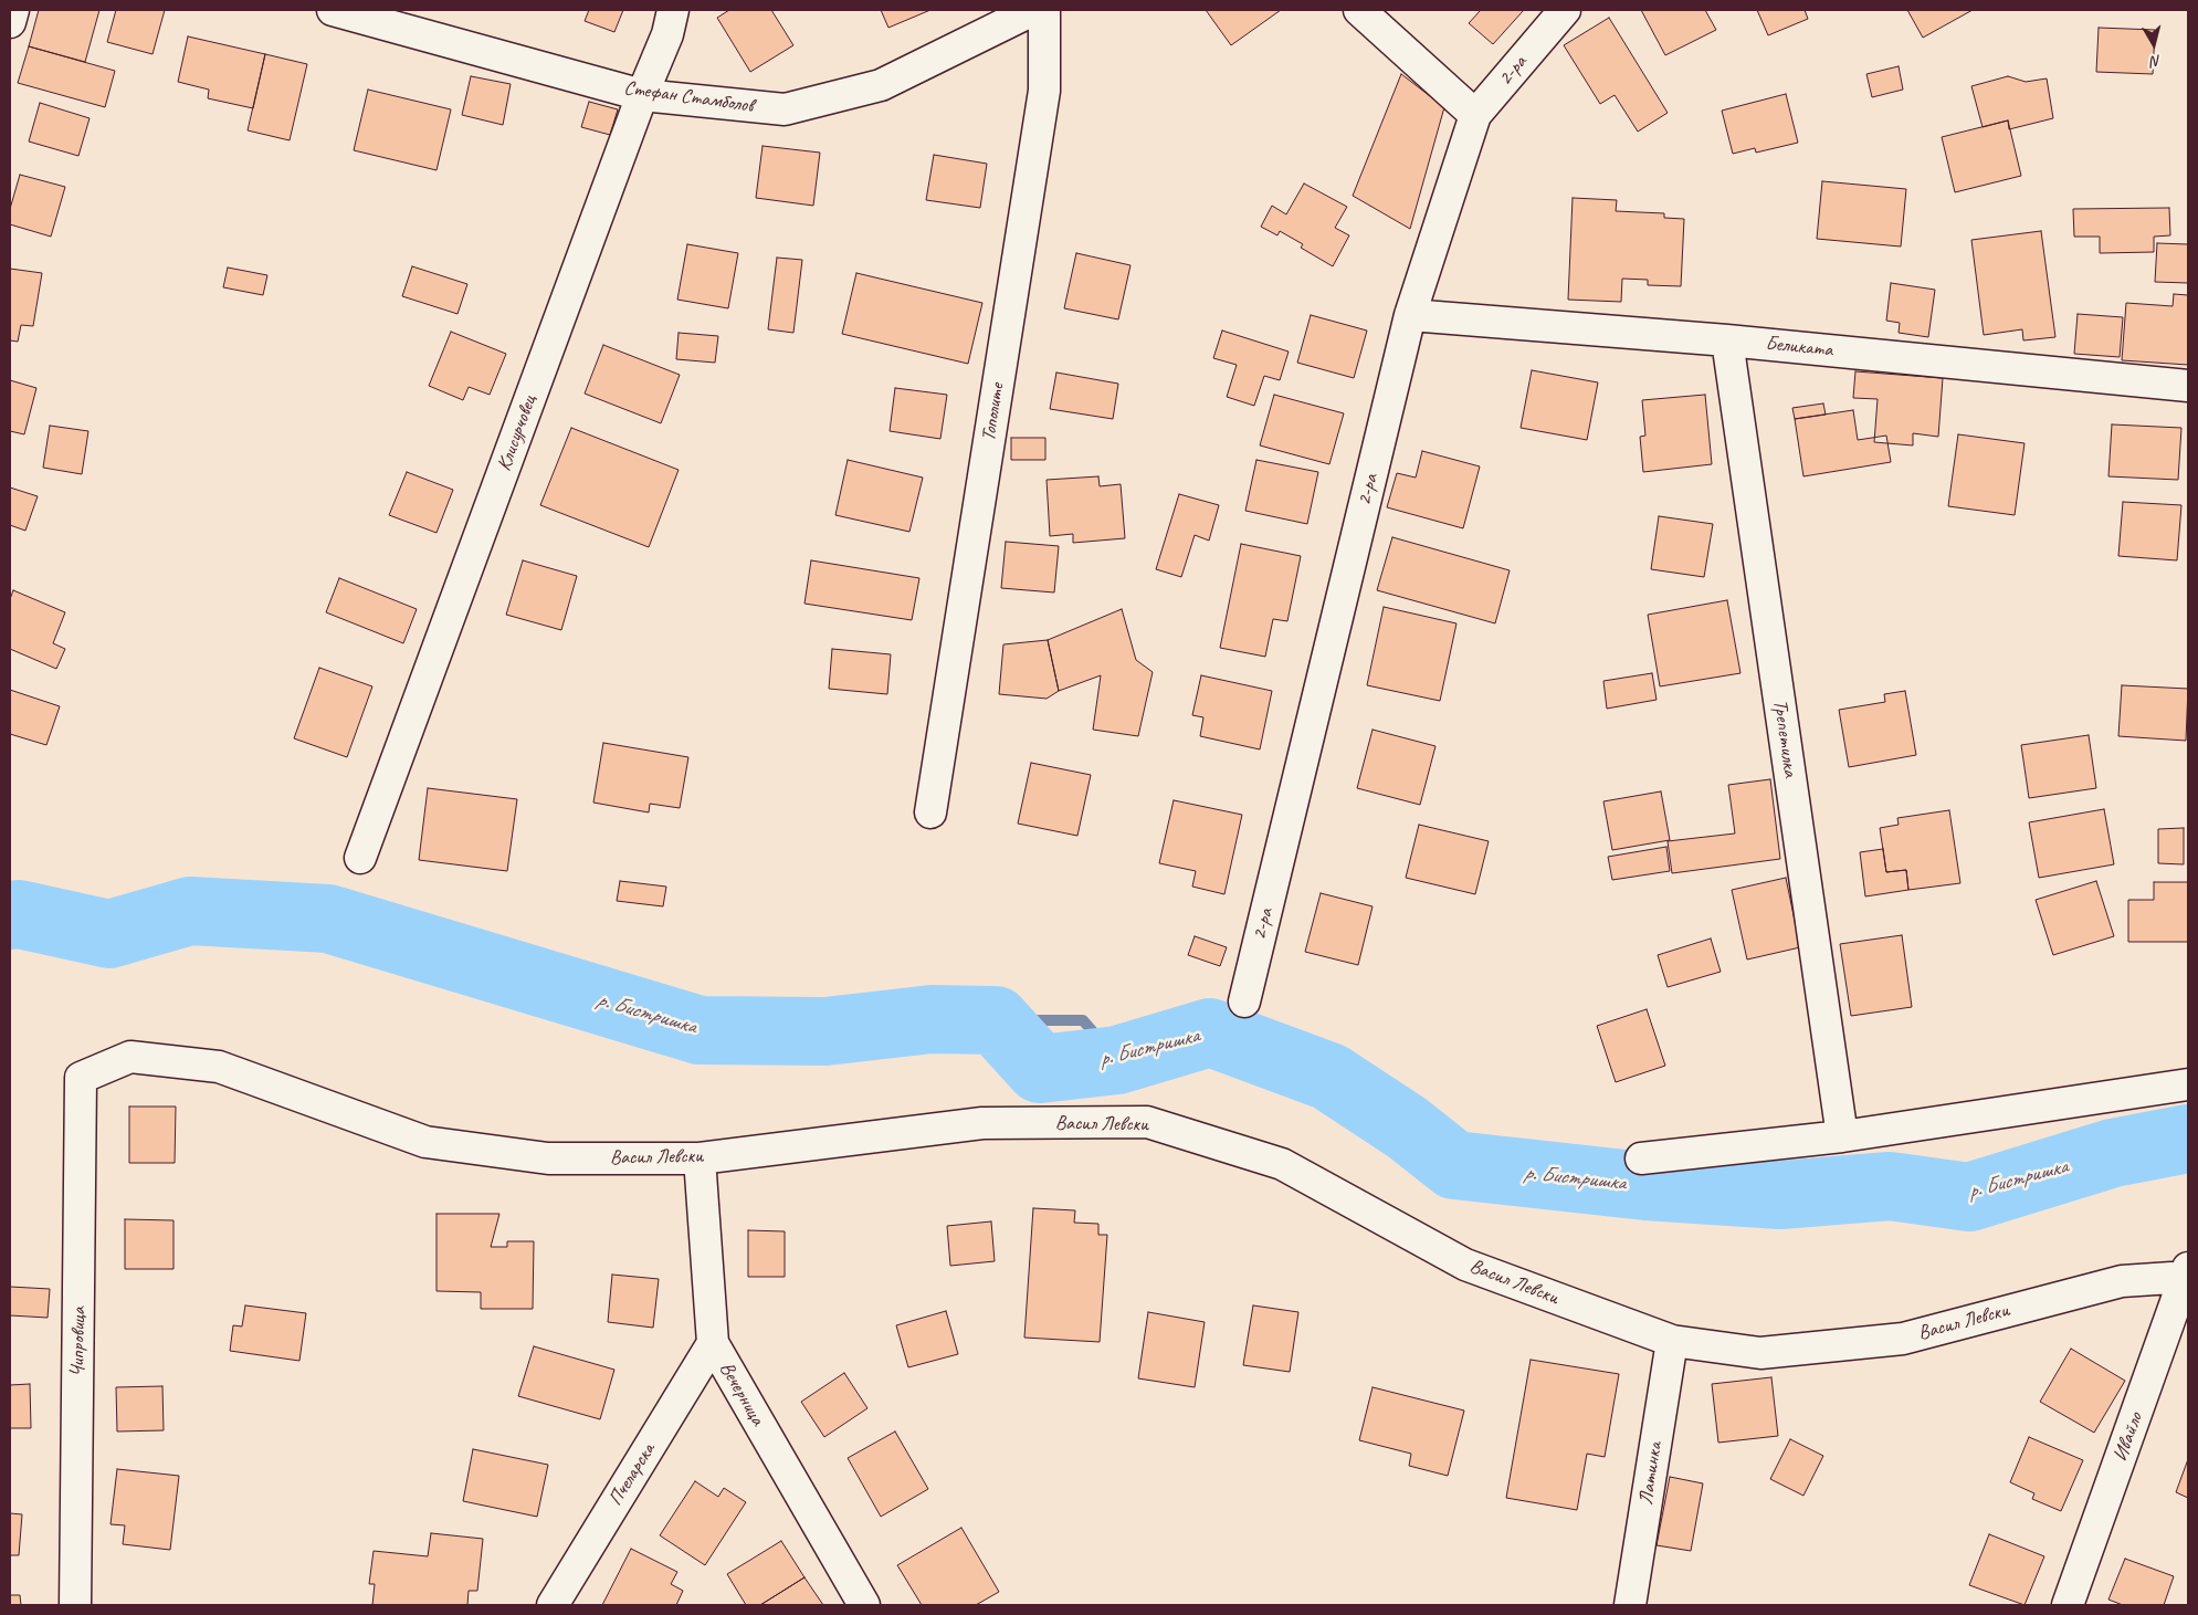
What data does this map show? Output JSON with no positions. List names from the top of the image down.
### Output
{
  "streets": {
    "street": [
      "2-ра",
      "Стефан Стамболов",
      "Беликата",
      "Тополите",
      "Клисурчовец",
      "Трепетилка",
      "Васил Левски",
      "Чипровица",
      "Вечерница",
      "Ивайло",
      "Латинка",
      "Пчеларска"
    ]
  },
  "crossings": [
    ["2-ра", "Беликата"],
    ["Стефан Стамболов", "Клисурчовец"],
    ["Беликата", "Трепетилка"],
    ["Васил Левски", "Чипровица"],
    ["Васил Левски", "Вечерница"],
    ["Васил Левски", "Ивайло"],
    ["Васил Левски", "Латинка"],
    ["Вечерница", "Пчеларска"]
  ],
  "water": ["р. Бистришка"],
  "north": "bottom"
}
